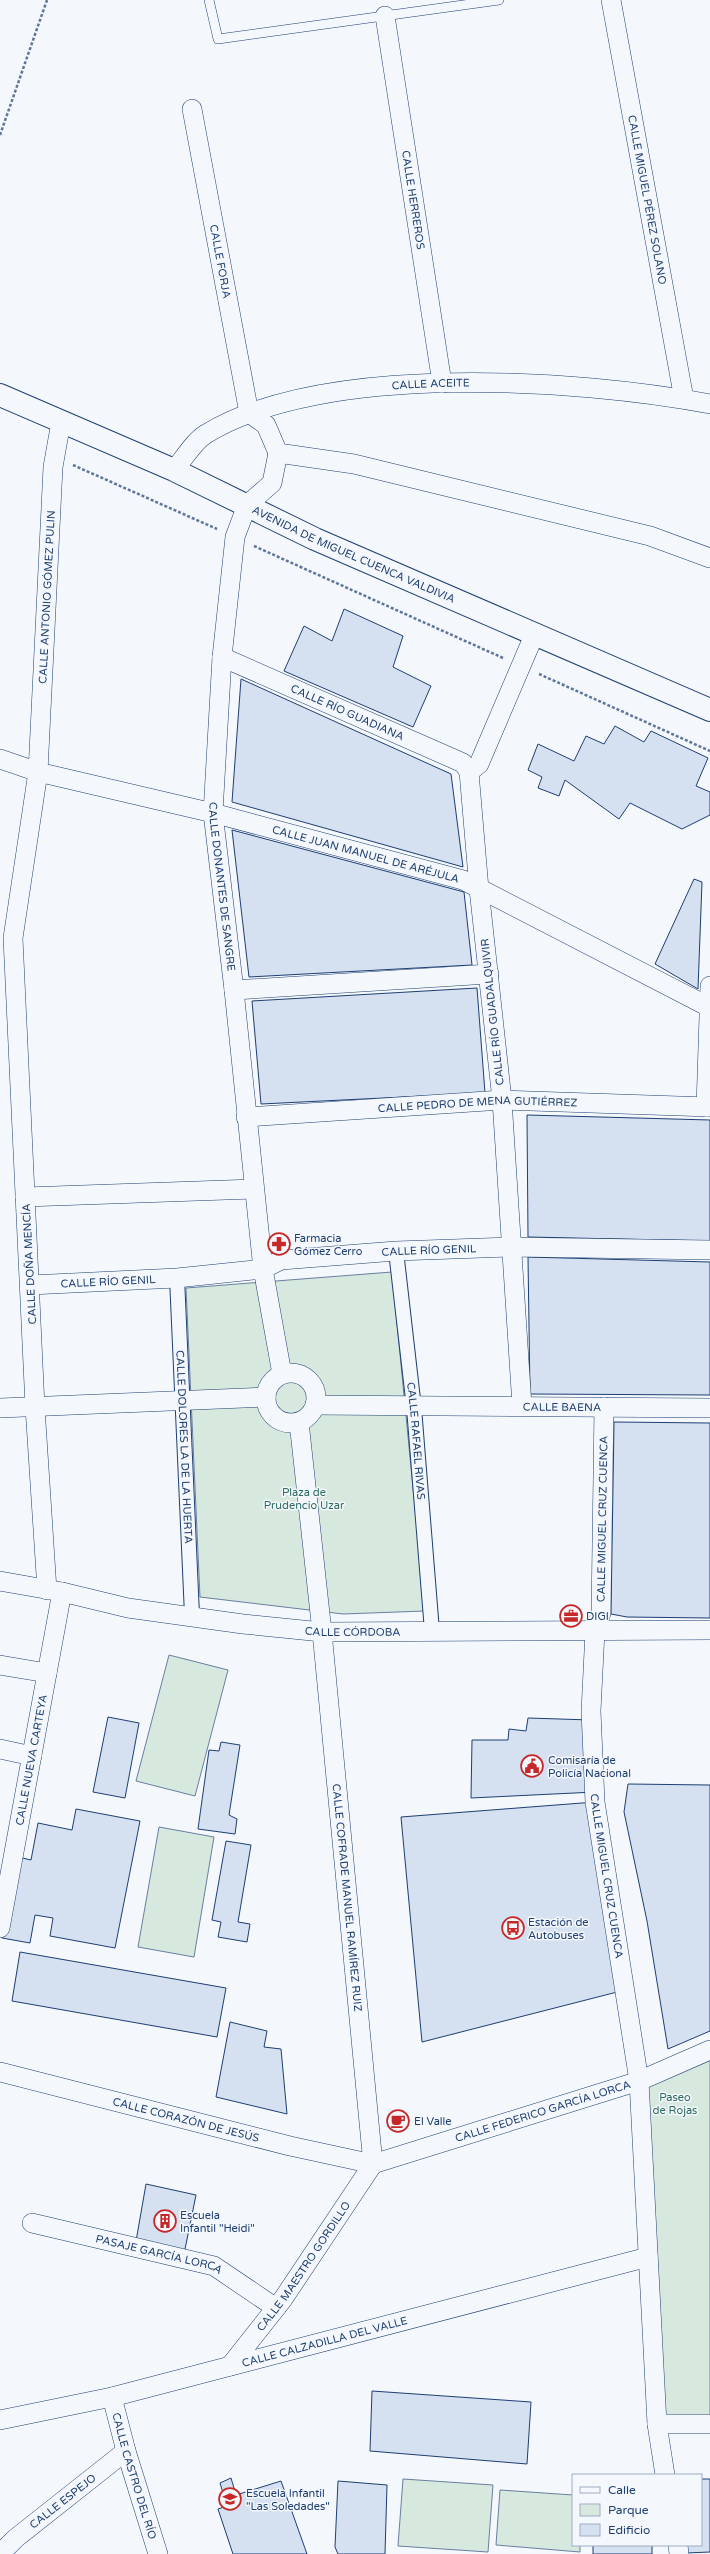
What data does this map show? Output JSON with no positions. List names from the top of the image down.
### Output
{
  "streets": {
    "street": [
      "CALLE HERREROS",
      "CALLE MIGUEL PÉREZ SOLANO",
      "CALLE FORJA",
      "CALLE ACEITE",
      "AVENIDA DE MIGUEL CUENCA VALDIVIA",
      "CALLE ANTONIO GÓMEZ PULIN",
      "CALLE RÍO GUADIANA",
      "CALLE JUAN MANUEL DE ARÉJULA",
      "CALLE DONANTES DE SANGRE",
      "CALLE RÍO GUADALQUIVIR",
      "CALLE PEDRO DE MENA GUTIÉRREZ",
      "CALLE RÍO GENIL",
      "CALLE DOÑA MENCÍA",
      "CALLE BAENA",
      "CALLE RAFAEL RIVAS",
      "CALLE DOLORES LA DE LA HUERTA",
      "CALLE MIGUEL CRUZ CUENCA",
      "CALLE CÓRDOBA",
      "CALLE NUEVA CARTEYA",
      "CALLE COFRADE MANUEL RAMÍREZ RUIZ",
      "CALLE FEDERICO GARCÍA LORCA",
      "CALLE CORAZÓN DE JESÚS",
      "PASAJE GARCÍA LORCA",
      "CALLE MAESTRO GORDILLO",
      "CALLE CALZADILLA DEL VALLE",
      "CALLE CASTRO DEL RÍO",
      "CALLE ESPEJO"
    ]
  },
  "crossings": [
    ["CALLE HERREROS", "CALLE ACEITE"],
    ["CALLE MIGUEL PÉREZ SOLANO", "CALLE ACEITE"],
    ["CALLE FORJA", "CALLE ACEITE"],
    ["CALLE ACEITE", "AVENIDA DE MIGUEL CUENCA VALDIVIA"],
    ["AVENIDA DE MIGUEL CUENCA VALDIVIA", "CALLE ANTONIO GÓMEZ PULIN"],
    ["AVENIDA DE MIGUEL CUENCA VALDIVIA", "CALLE DONANTES DE SANGRE"],
    ["CALLE ANTONIO GÓMEZ PULIN", "CALLE JUAN MANUEL DE ARÉJULA"],
    ["CALLE ANTONIO GÓMEZ PULIN", "CALLE DOÑA MENCÍA"],
    ["CALLE RÍO GUADIANA", "CALLE DONANTES DE SANGRE"],
    ["CALLE RÍO GUADIANA", "CALLE RÍO GUADALQUIVIR"],
    ["CALLE JUAN MANUEL DE ARÉJULA", "CALLE DONANTES DE SANGRE"],
    ["CALLE JUAN MANUEL DE ARÉJULA", "CALLE RÍO GUADALQUIVIR"],
    ["CALLE DONANTES DE SANGRE", "CALLE PEDRO DE MENA GUTIÉRREZ"],
    ["CALLE DONANTES DE SANGRE", "CALLE RÍO GENIL"],
    ["CALLE DONANTES DE SANGRE", "CALLE BAENA"],
    ["CALLE RÍO GUADALQUIVIR", "CALLE PEDRO DE MENA GUTIÉRREZ"],
    ["CALLE RÍO GUADALQUIVIR", "CALLE RÍO GENIL"],
    ["CALLE RÍO GUADALQUIVIR", "CALLE BAENA"],
    ["CALLE RÍO GENIL", "CALLE DOÑA MENCÍA"],
    ["CALLE RÍO GENIL", "CALLE RAFAEL RIVAS"],
    ["CALLE RÍO GENIL", "CALLE DOLORES LA DE LA HUERTA"],
    ["CALLE DOÑA MENCÍA", "CALLE CÓRDOBA"],
    ["CALLE DOÑA MENCÍA", "CALLE NUEVA CARTEYA"],
    ["CALLE BAENA", "CALLE RAFAEL RIVAS"],
    ["CALLE BAENA", "CALLE MIGUEL CRUZ CUENCA"],
    ["CALLE RAFAEL RIVAS", "CALLE CÓRDOBA"],
    ["CALLE DOLORES LA DE LA HUERTA", "CALLE CÓRDOBA"],
    ["CALLE MIGUEL CRUZ CUENCA", "CALLE CÓRDOBA"],
    ["CALLE MIGUEL CRUZ CUENCA", "CALLE FEDERICO GARCÍA LORCA"],
    ["CALLE CÓRDOBA", "CALLE NUEVA CARTEYA"],
    ["CALLE CÓRDOBA", "CALLE COFRADE MANUEL RAMÍREZ RUIZ"],
    ["CALLE COFRADE MANUEL RAMÍREZ RUIZ", "CALLE FEDERICO GARCÍA LORCA"],
    ["CALLE COFRADE MANUEL RAMÍREZ RUIZ", "CALLE CORAZÓN DE JESÚS"],
    ["CALLE COFRADE MANUEL RAMÍREZ RUIZ", "CALLE MAESTRO GORDILLO"],
    ["CALLE FEDERICO GARCÍA LORCA", "CALLE CORAZÓN DE JESÚS"],
    ["CALLE FEDERICO GARCÍA LORCA", "CALLE MAESTRO GORDILLO"],
    ["CALLE CORAZÓN DE JESÚS", "CALLE MAESTRO GORDILLO"],
    ["PASAJE GARCÍA LORCA", "CALLE MAESTRO GORDILLO"],
    ["CALLE MAESTRO GORDILLO", "CALLE CALZADILLA DEL VALLE"],
    ["CALLE CALZADILLA DEL VALLE", "CALLE CASTRO DEL RÍO"],
    ["CALLE CASTRO DEL RÍO", "CALLE ESPEJO"]
  ],
  "parks": ["Plaza de Prudencio Uzar", "Paseo de Rojas"],
  "places": {
    "pharmacy": ["Farmacia Gómez Cerro"],
    "office": ["DIGI"],
    "public building": ["Comisaría de Policía Nacional"],
    "bus stop": ["Estación de Autobuses"],
    "cafe": ["El Valle"],
    "building": ["Escuela Infantil \"Heidi\""],
    "school or university": ["Escuela Infantil \"Las Soledades\""]
  },
  "legend": ["Calle", "Parque", "Edificio"]
}
